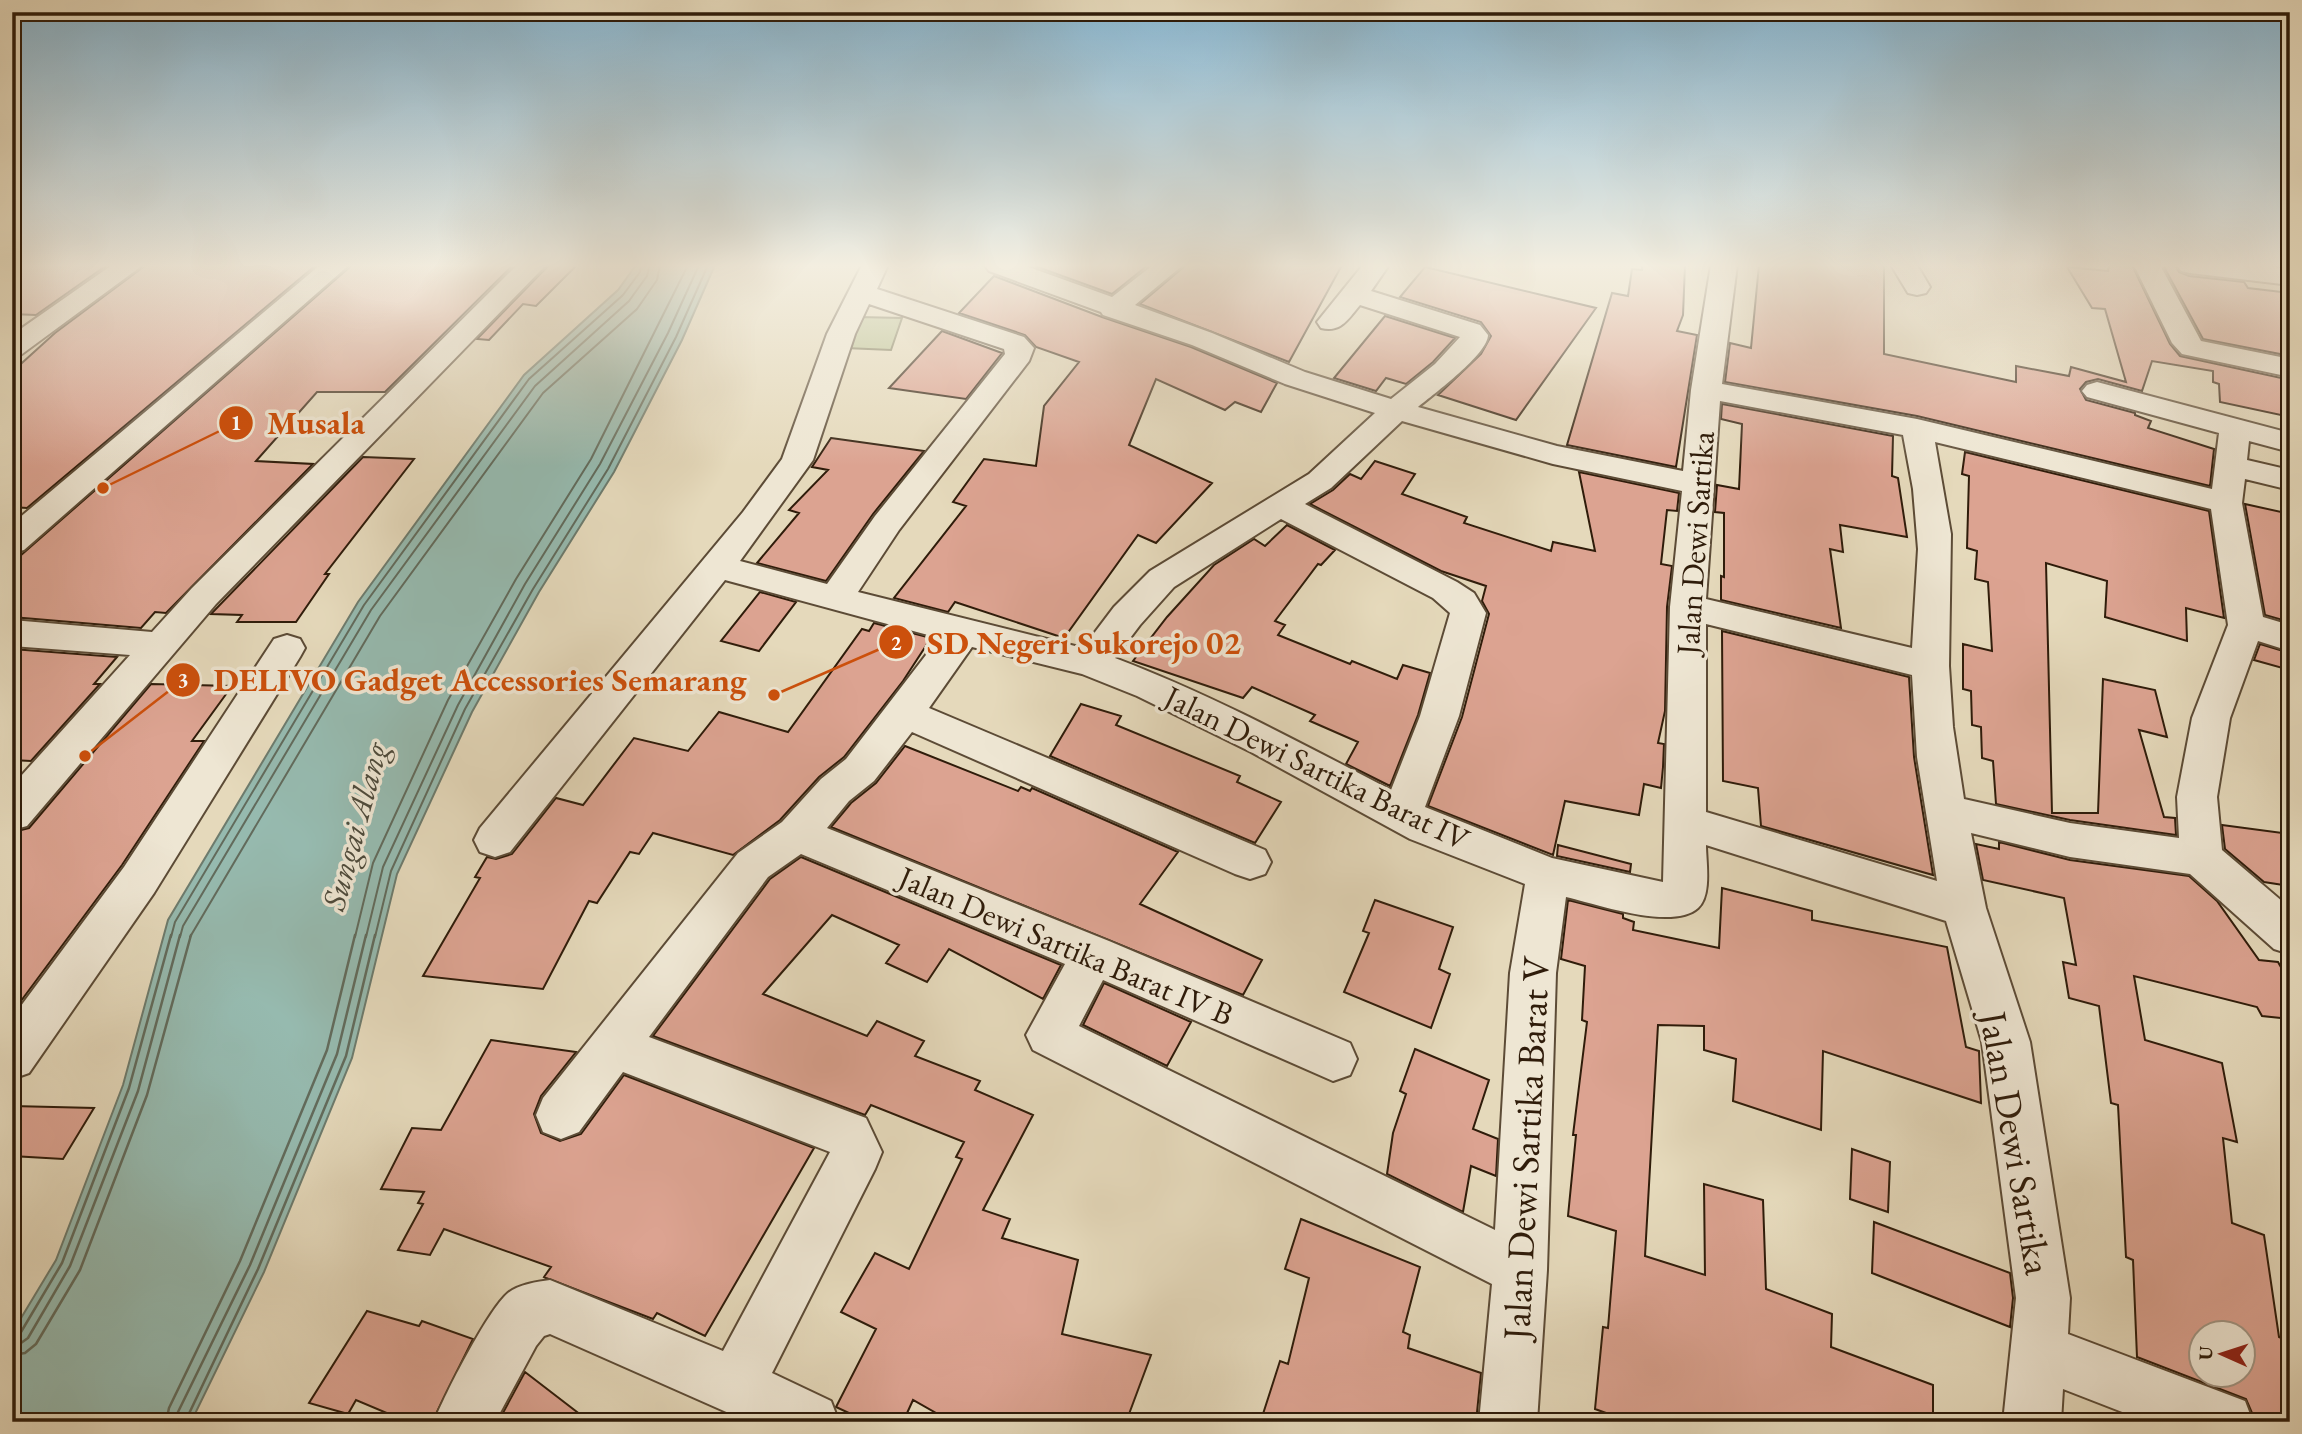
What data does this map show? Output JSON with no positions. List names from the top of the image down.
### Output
{
  "streets": {
    "street": [
      "Jalan Dewi Sartika",
      "Jalan Dewi Sartika Barat IV",
      "Jalan Dewi Sartika Barat IV B",
      "Jalan Dewi Sartika Barat V"
    ]
  },
  "crossings": [
    ["Jalan Dewi Sartika", "Jalan Dewi Sartika Barat IV"],
    ["Jalan Dewi Sartika Barat IV", "Jalan Dewi Sartika Barat V"]
  ],
  "water": ["Sungai Alang"],
  "places": ["Musala", "SD Negeri Sukorejo 02", "DELIVO Gadget Accessories Semarang"],
  "north": "left"
}
